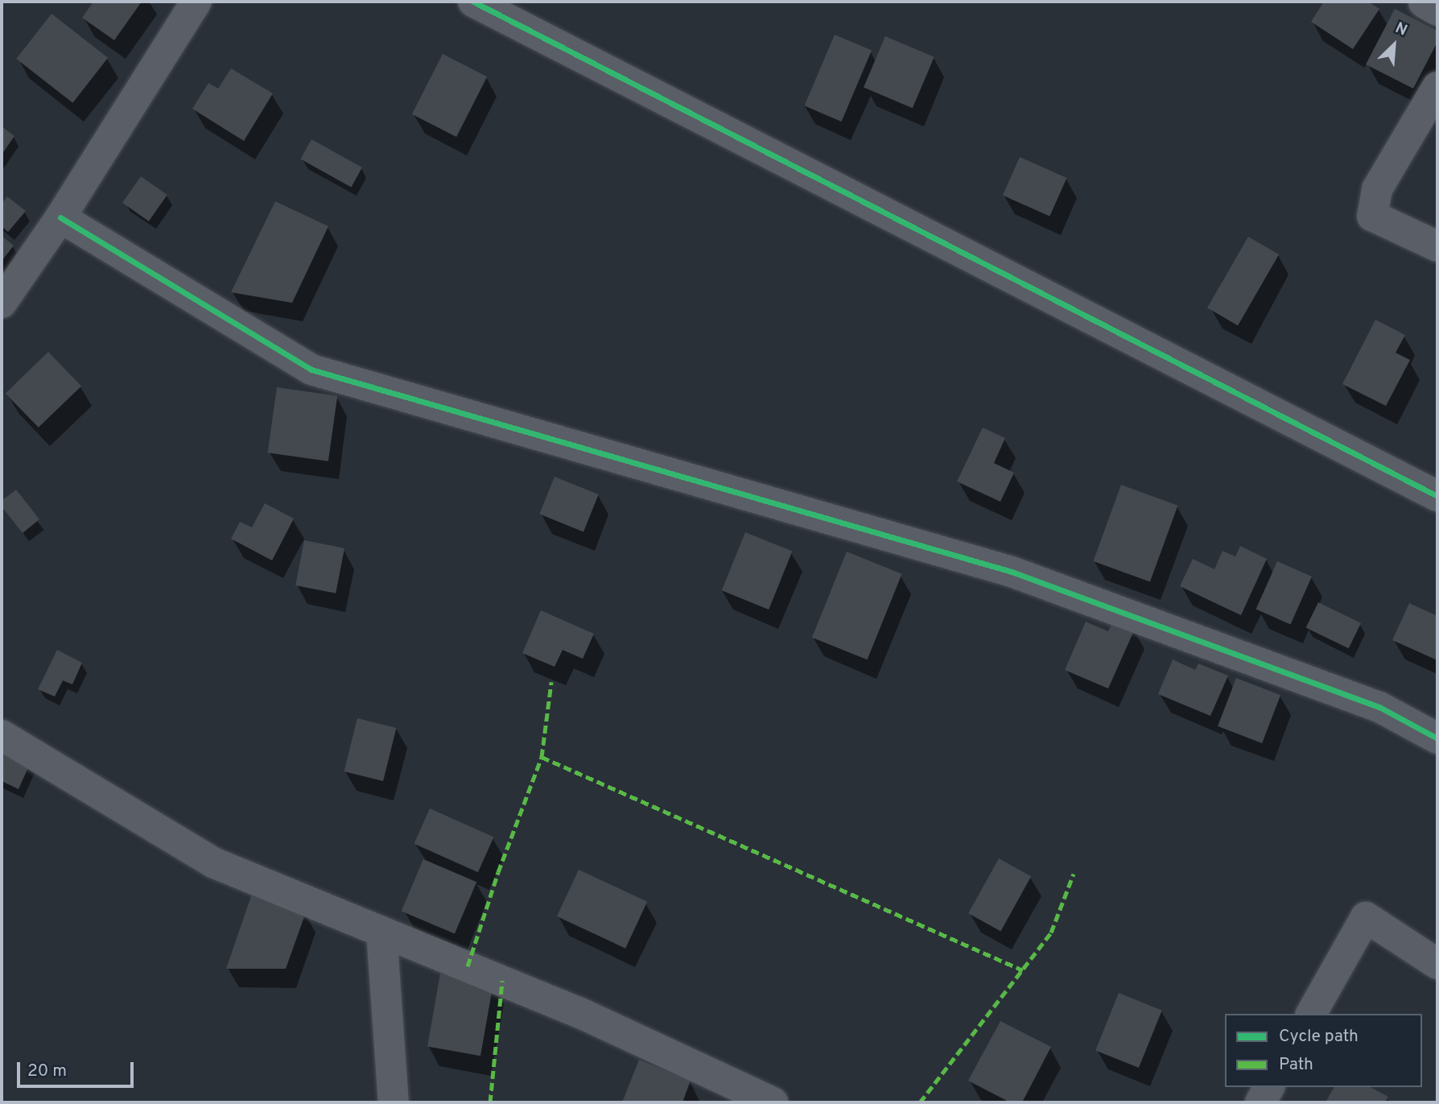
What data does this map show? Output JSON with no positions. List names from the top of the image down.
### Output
{
  "legend": ["Cycle path", "Path"],
  "scale_bar": "20 m",
  "north": "top right"
}
